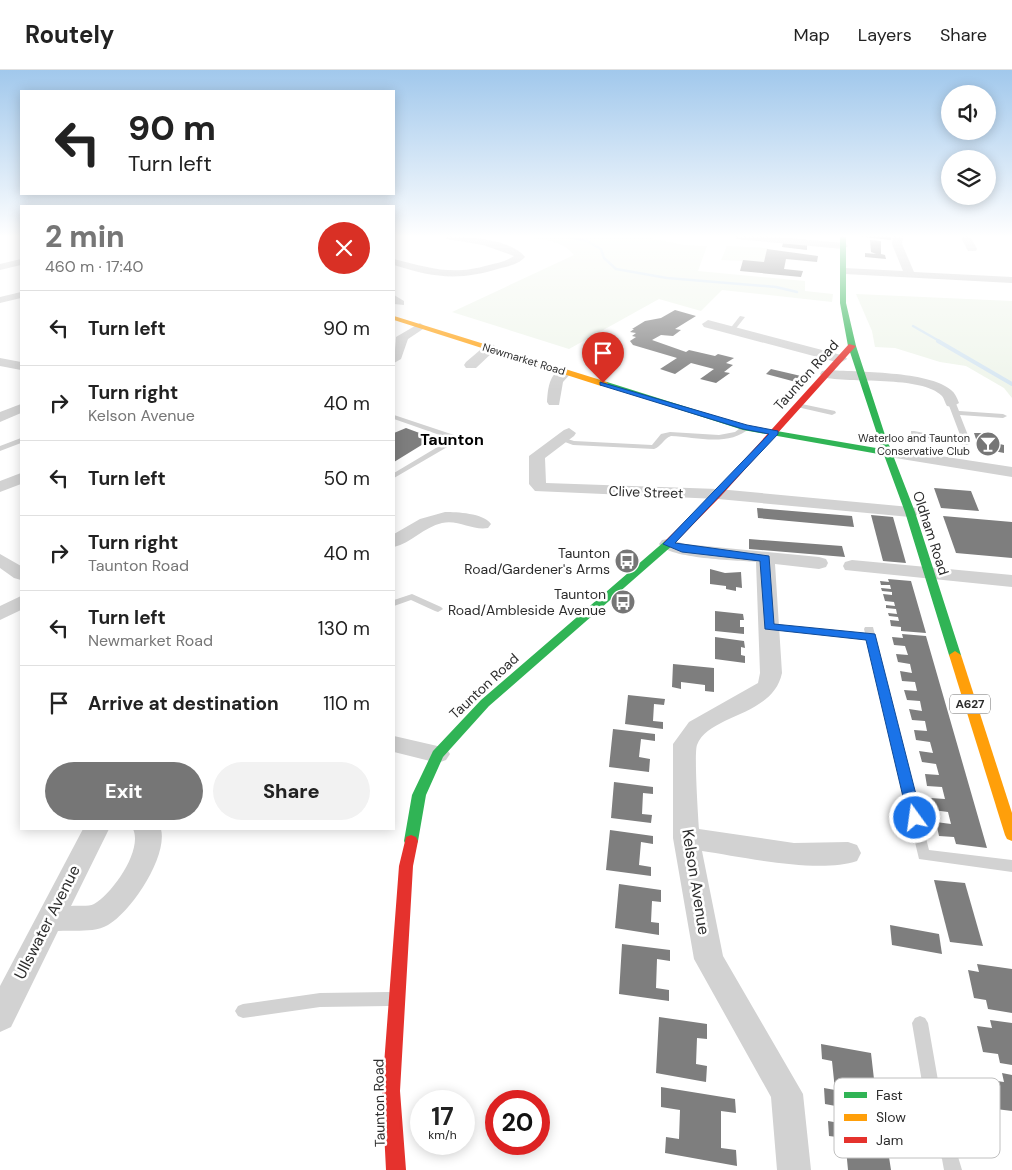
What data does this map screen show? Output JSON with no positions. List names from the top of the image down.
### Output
{
  "streets": {
    "main road": [
      "Newmarket Road",
      "Taunton Road",
      "Oldham Road",
      "A627"
    ],
    "street": ["Clive Street", "Kelson Avenue", "Ullswater Avenue"]
  },
  "crossings": [
    ["Newmarket Road", "Taunton Road"],
    ["Newmarket Road", "Oldham Road"],
    ["Taunton Road", "Clive Street"],
    ["Taunton Road", "Oldham Road"],
    ["Clive Street", "Oldham Road"]
  ],
  "districts": ["Taunton"],
  "places": {
    "bar": ["Waterloo and Taunton Conservative Club"],
    "bus stop": ["Taunton Road/Gardener's Arms", "Taunton Road/Ambleside Avenue"]
  },
  "legend": ["Fast", "Slow", "Jam"],
  "page": {
    "header": "Routely",
    "nav": ["Map", "Layers", "Share"],
    "turn": ["90 m", "Turn left"],
    "heading": ["2 min", "460 m · 17:40"],
    "list": [
      {
        "name": "Turn left",
        "value": "90 m"
      },
      {
        "name": "Turn right",
        "note": "Kelson Avenue",
        "value": "40 m"
      },
      {
        "name": "Turn left",
        "value": "50 m"
      },
      {
        "name": "Turn right",
        "note": "Taunton Road",
        "value": "40 m"
      },
      {
        "name": "Turn left",
        "note": "Newmarket Road",
        "value": "130 m"
      },
      {
        "name": "Arrive at destination",
        "value": "110 m"
      }
    ],
    "buttons": ["Exit", "Share"],
    "speed": "17 km/h",
    "limit": "20"
  }
}
